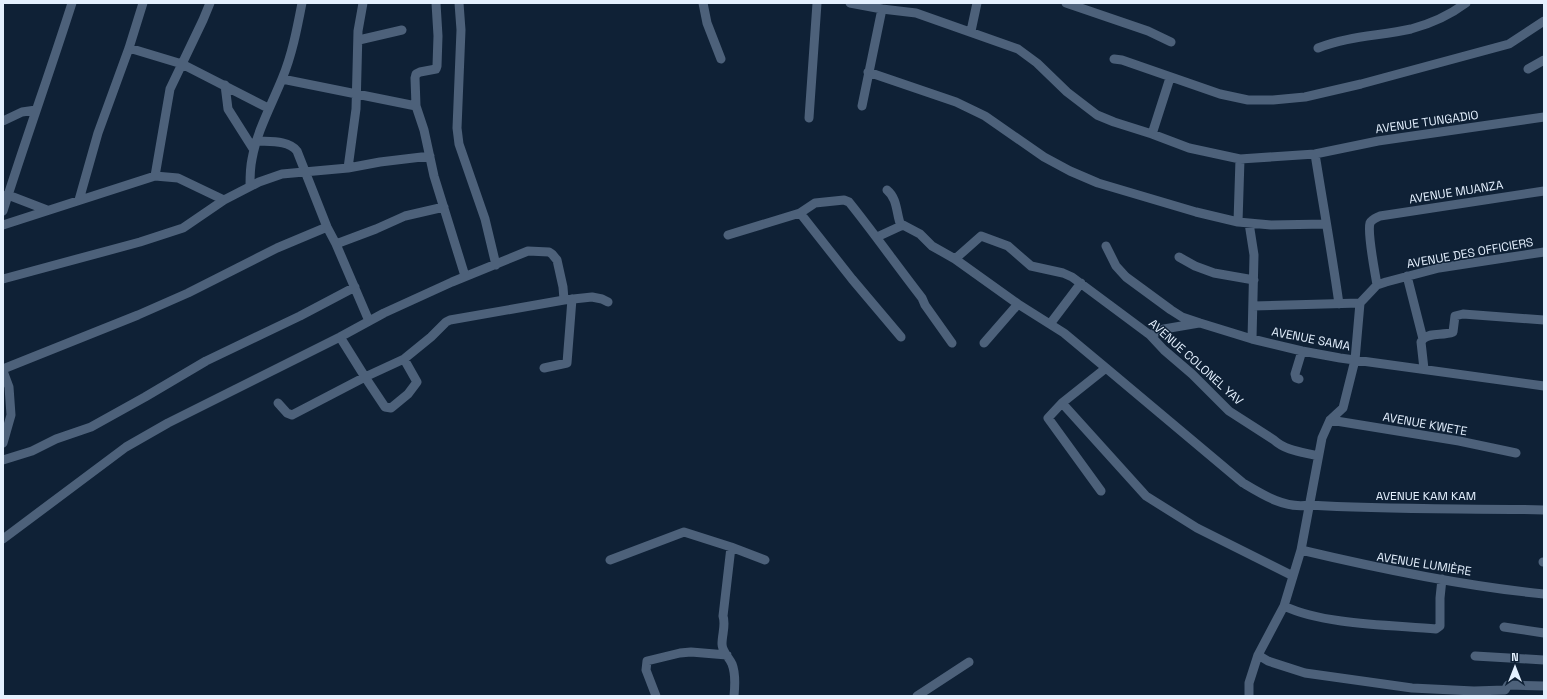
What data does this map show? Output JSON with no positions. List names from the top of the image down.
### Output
{
  "streets": {
    "street": [
      "AVENUE TUNGADIO",
      "AVENUE MUANZA",
      "AVENUE DES OFFICIERS",
      "AVENUE SAMA",
      "AVENUE COLONEL YAV",
      "AVENUE KWETE",
      "AVENUE KAM KAM",
      "AVENUE LUMIÈRE"
    ]
  },
  "crossings": [
    ["AVENUE MUANZA", "AVENUE DES OFFICIERS"],
    ["AVENUE COLONEL YAV", "AVENUE KAM KAM"]
  ],
  "north": "top"
}
